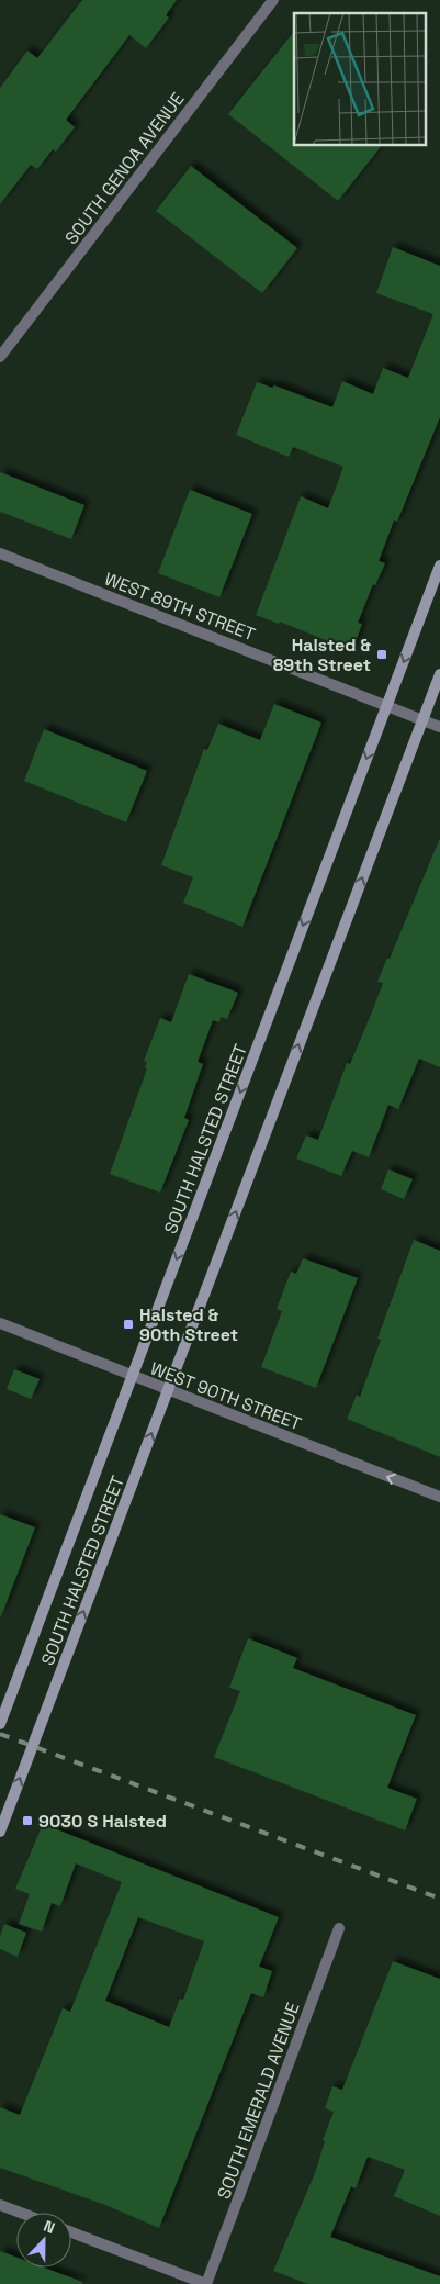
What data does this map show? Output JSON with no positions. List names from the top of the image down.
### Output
{
  "streets": {
    "main road": ["SOUTH HALSTED STREET"],
    "street": [
      "SOUTH GENOA AVENUE",
      "WEST 89TH STREET",
      "WEST 90TH STREET",
      "SOUTH EMERALD AVENUE"
    ]
  },
  "crossings": [
    ["WEST 89TH STREET", "SOUTH HALSTED STREET"],
    ["SOUTH HALSTED STREET", "WEST 90TH STREET"]
  ],
  "one_way": ["WEST 90TH STREET"],
  "places": {
    "transit": ["Halsted & 89th Street", "Halsted & 90th Street", "9030 S Halsted"]
  },
  "north": "top"
}
